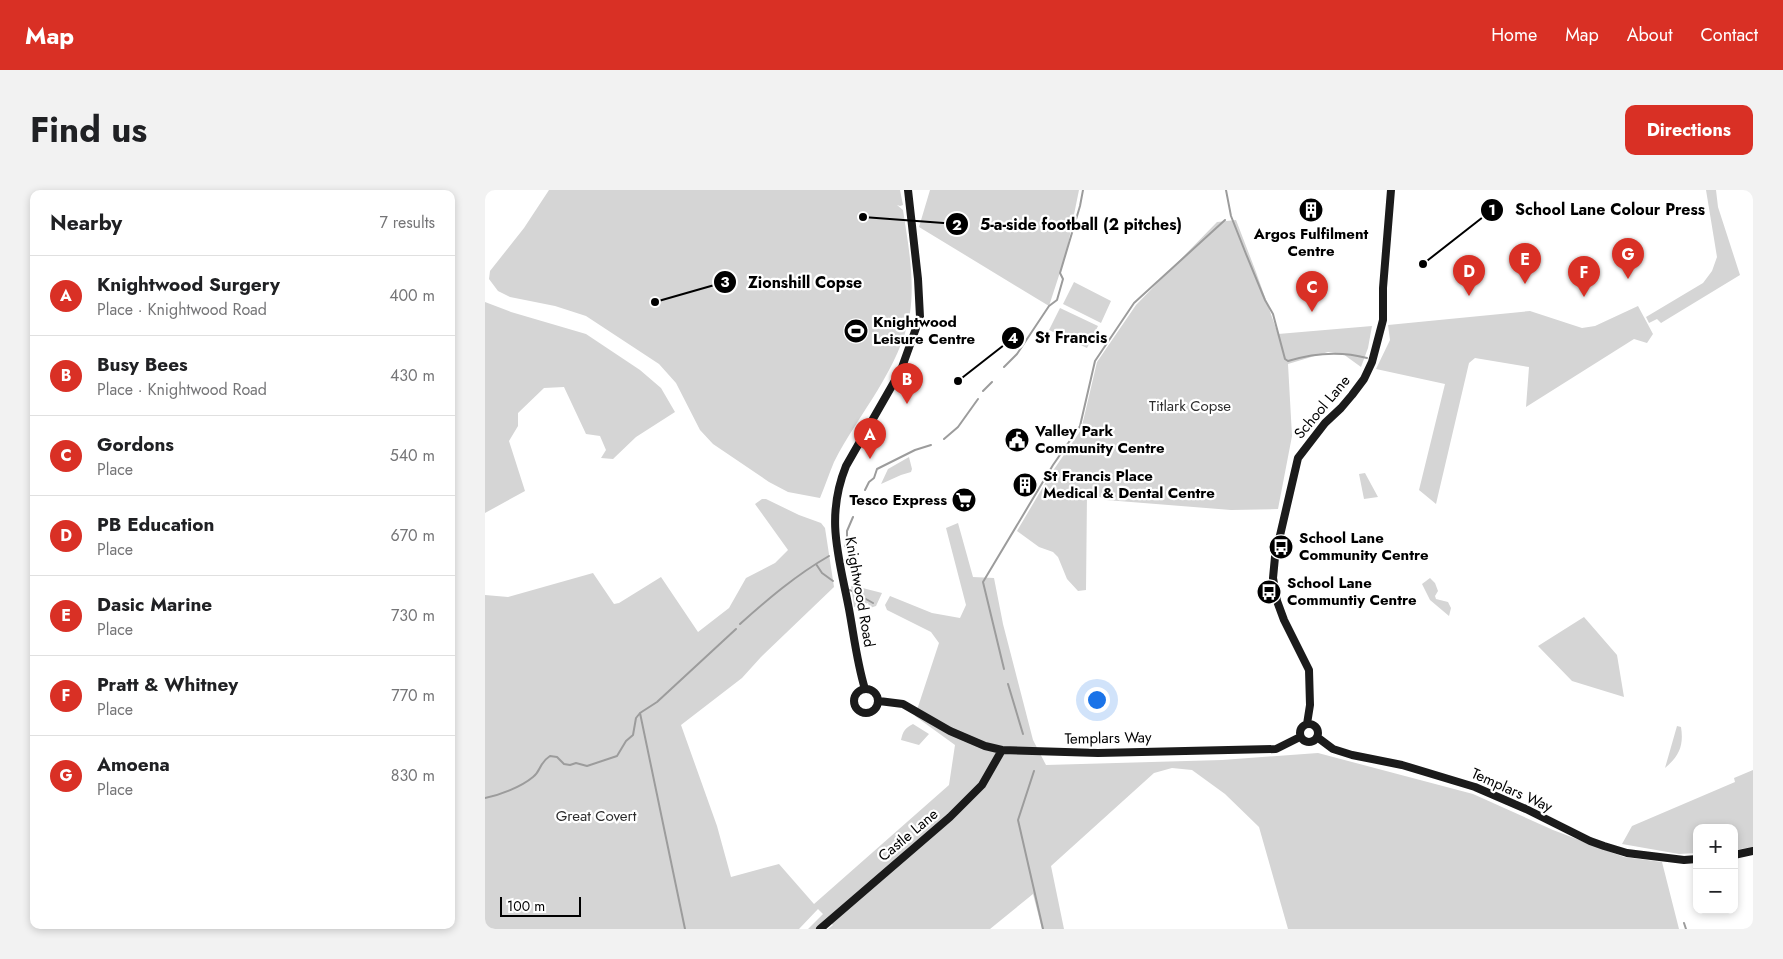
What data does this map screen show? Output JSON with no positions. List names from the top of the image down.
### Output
{
  "streets": {
    "street": [
      "School Lane",
      "Knightwood Road",
      "Templars Way",
      "Castle Lane"
    ]
  },
  "crossings": [
    ["School Lane", "Templars Way"],
    ["Templars Way", "Castle Lane"]
  ],
  "parks": ["Titlark Copse", "Great Covert"],
  "places": {
    "building": ["Argos Fulfilment Centre", "St Francis Place Medical & Dental Centre"],
    "other": [
      "5-a-side football (2 pitches)",
      "School Lane Colour Press",
      "Zionshill Copse",
      "St Francis"
    ],
    "sports": ["Knightwood Leisure Centre"],
    "public building": ["Valley Park Community Centre"],
    "supermarket": ["Tesco Express"],
    "bus stop": ["School Lane Community Centre", "School Lane Communtiy Centre"]
  },
  "scale_bar": "100 m",
  "page": {
    "header": "Map",
    "nav": [
      "Home",
      "Map",
      "About",
      "Contact"
    ],
    "title": "Find us",
    "buttons": "Directions",
    "heading": ["Nearby", "7 results"],
    "pins": [
      "G",
      "E",
      "D",
      "F",
      "C",
      "B",
      "A"
    ],
    "list": [
      {
        "mark": "A",
        "name": "Knightwood Surgery",
        "note": "Place · Knightwood Road",
        "value": "400 m"
      },
      {
        "mark": "B",
        "name": "Busy Bees",
        "note": "Place · Knightwood Road",
        "value": "430 m"
      },
      {
        "mark": "C",
        "name": "Gordons",
        "note": "Place",
        "value": "540 m"
      },
      {
        "mark": "D",
        "name": "PB Education",
        "note": "Place",
        "value": "670 m"
      },
      {
        "mark": "E",
        "name": "Dasic Marine",
        "note": "Place",
        "value": "730 m"
      },
      {
        "mark": "F",
        "name": "Pratt & Whitney",
        "note": "Place",
        "value": "770 m"
      },
      {
        "mark": "G",
        "name": "Amoena",
        "note": "Place",
        "value": "830 m"
      }
    ],
    "map_buttons": ["+", "−"],
    "scale": "100 m"
  }
}
